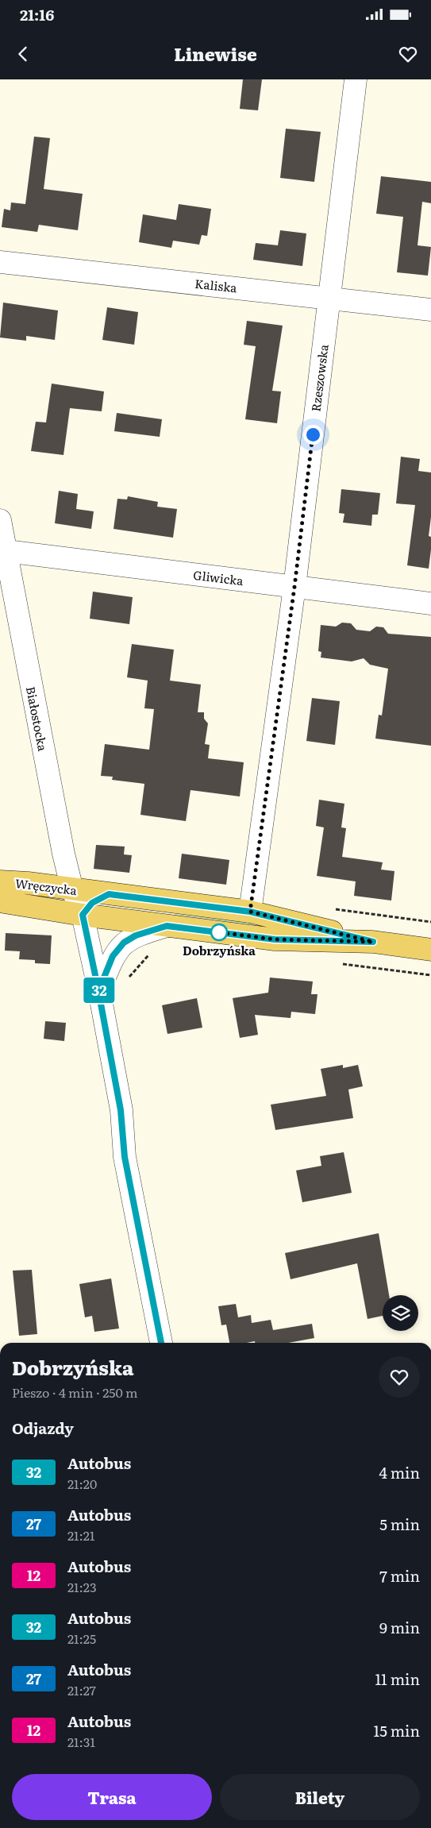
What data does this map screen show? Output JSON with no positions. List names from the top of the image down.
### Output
{
  "streets": {
    "main road": ["Wręczycka"],
    "street": [
      "Kaliska",
      "Rzeszowska",
      "Gliwicka",
      "Białostocka"
    ]
  },
  "crossings": [
    ["Kaliska", "Rzeszowska"],
    ["Rzeszowska", "Gliwicka"],
    ["Rzeszowska", "Wręczycka"],
    ["Gliwicka", "Białostocka"],
    ["Białostocka", "Wręczycka"]
  ],
  "places": ["Dobrzyńska"],
  "lines": ["bus line 32"],
  "page": {
    "status": "21:16",
    "header": "Linewise",
    "on_map": "32",
    "heading": [
      ["Dobrzyńska", "Pieszo · 4 min · 250 m"],
      "Odjazdy"
    ],
    "list": [
      {
        "mark": "32",
        "name": "Autobus",
        "note": "21:20",
        "value": "4 min"
      },
      {
        "mark": "27",
        "name": "Autobus",
        "note": "21:21",
        "value": "5 min"
      },
      {
        "mark": "12",
        "name": "Autobus",
        "note": "21:23",
        "value": "7 min"
      },
      {
        "mark": "32",
        "name": "Autobus",
        "note": "21:25",
        "value": "9 min"
      },
      {
        "mark": "27",
        "name": "Autobus",
        "note": "21:27",
        "value": "11 min"
      },
      {
        "mark": "12",
        "name": "Autobus",
        "note": "21:31",
        "value": "15 min"
      }
    ],
    "buttons": ["Trasa", "Bilety"]
  }
}
